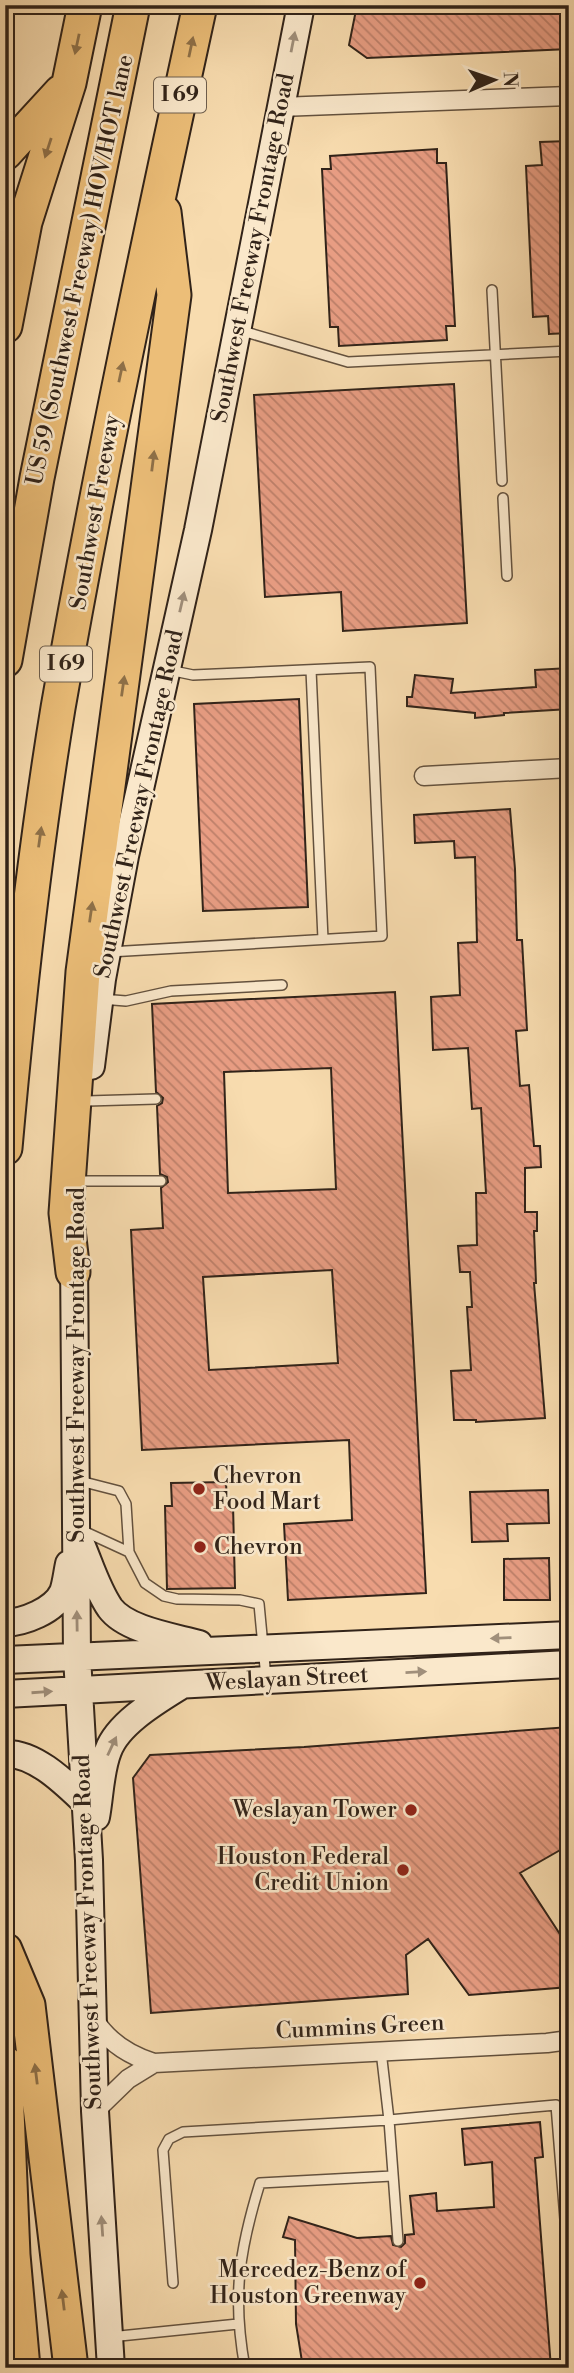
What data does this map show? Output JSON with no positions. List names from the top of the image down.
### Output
{
  "streets": {
    "highway": ["I 69", "US 59 (Southwest Freeway) HOV/HOT lane", "Southwest Freeway"],
    "main road": ["Southwest Freeway Frontage Road", "Weslayan Street"],
    "street": ["Cummins Green"]
  },
  "crossings": [
    ["Southwest Freeway Frontage Road", "Weslayan Street"],
    ["Southwest Freeway Frontage Road", "Cummins Green"]
  ],
  "places": [
    "Chevron Food Mart",
    "Chevron",
    "Weslayan Tower",
    "Houston Federal Credit Union",
    "Mercedez-Benz of Houston Greenway"
  ],
  "north": "right"
}
